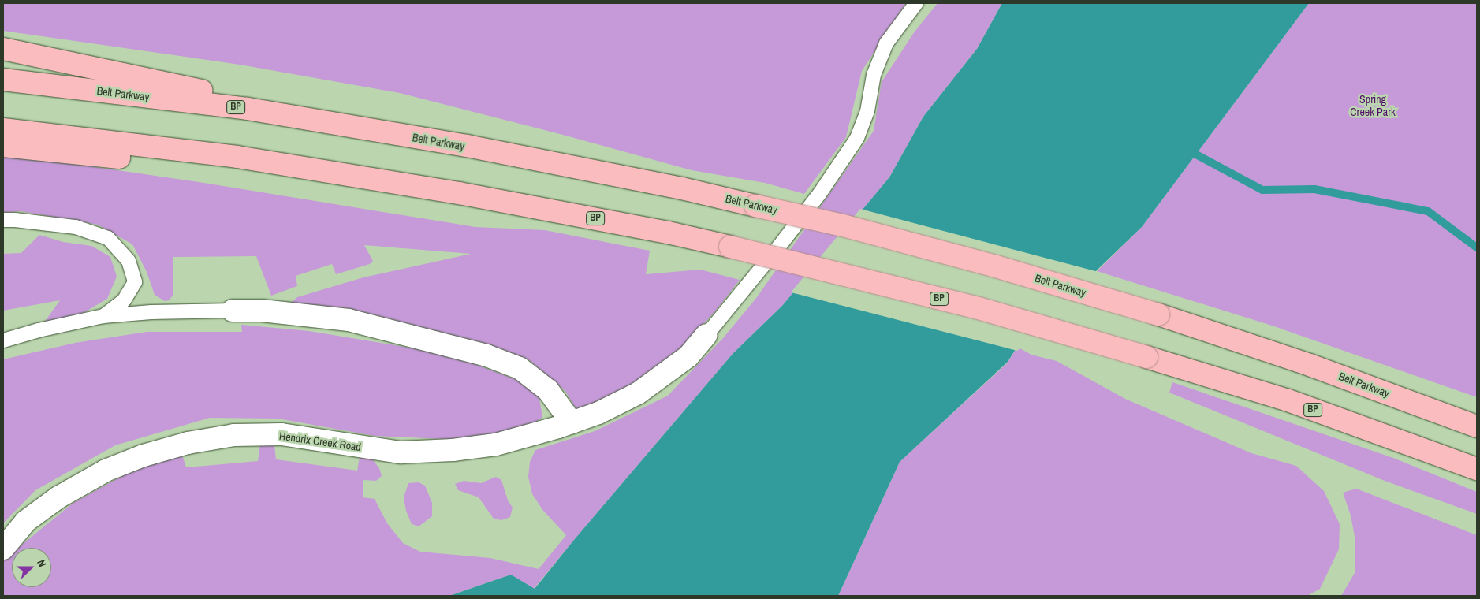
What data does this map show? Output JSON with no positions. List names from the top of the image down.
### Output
{
  "streets": {
    "highway": ["Belt Parkway", "BP"],
    "street": ["Hendrix Creek Road"]
  },
  "parks": ["Spring Creek Park"],
  "north": "right"
}
